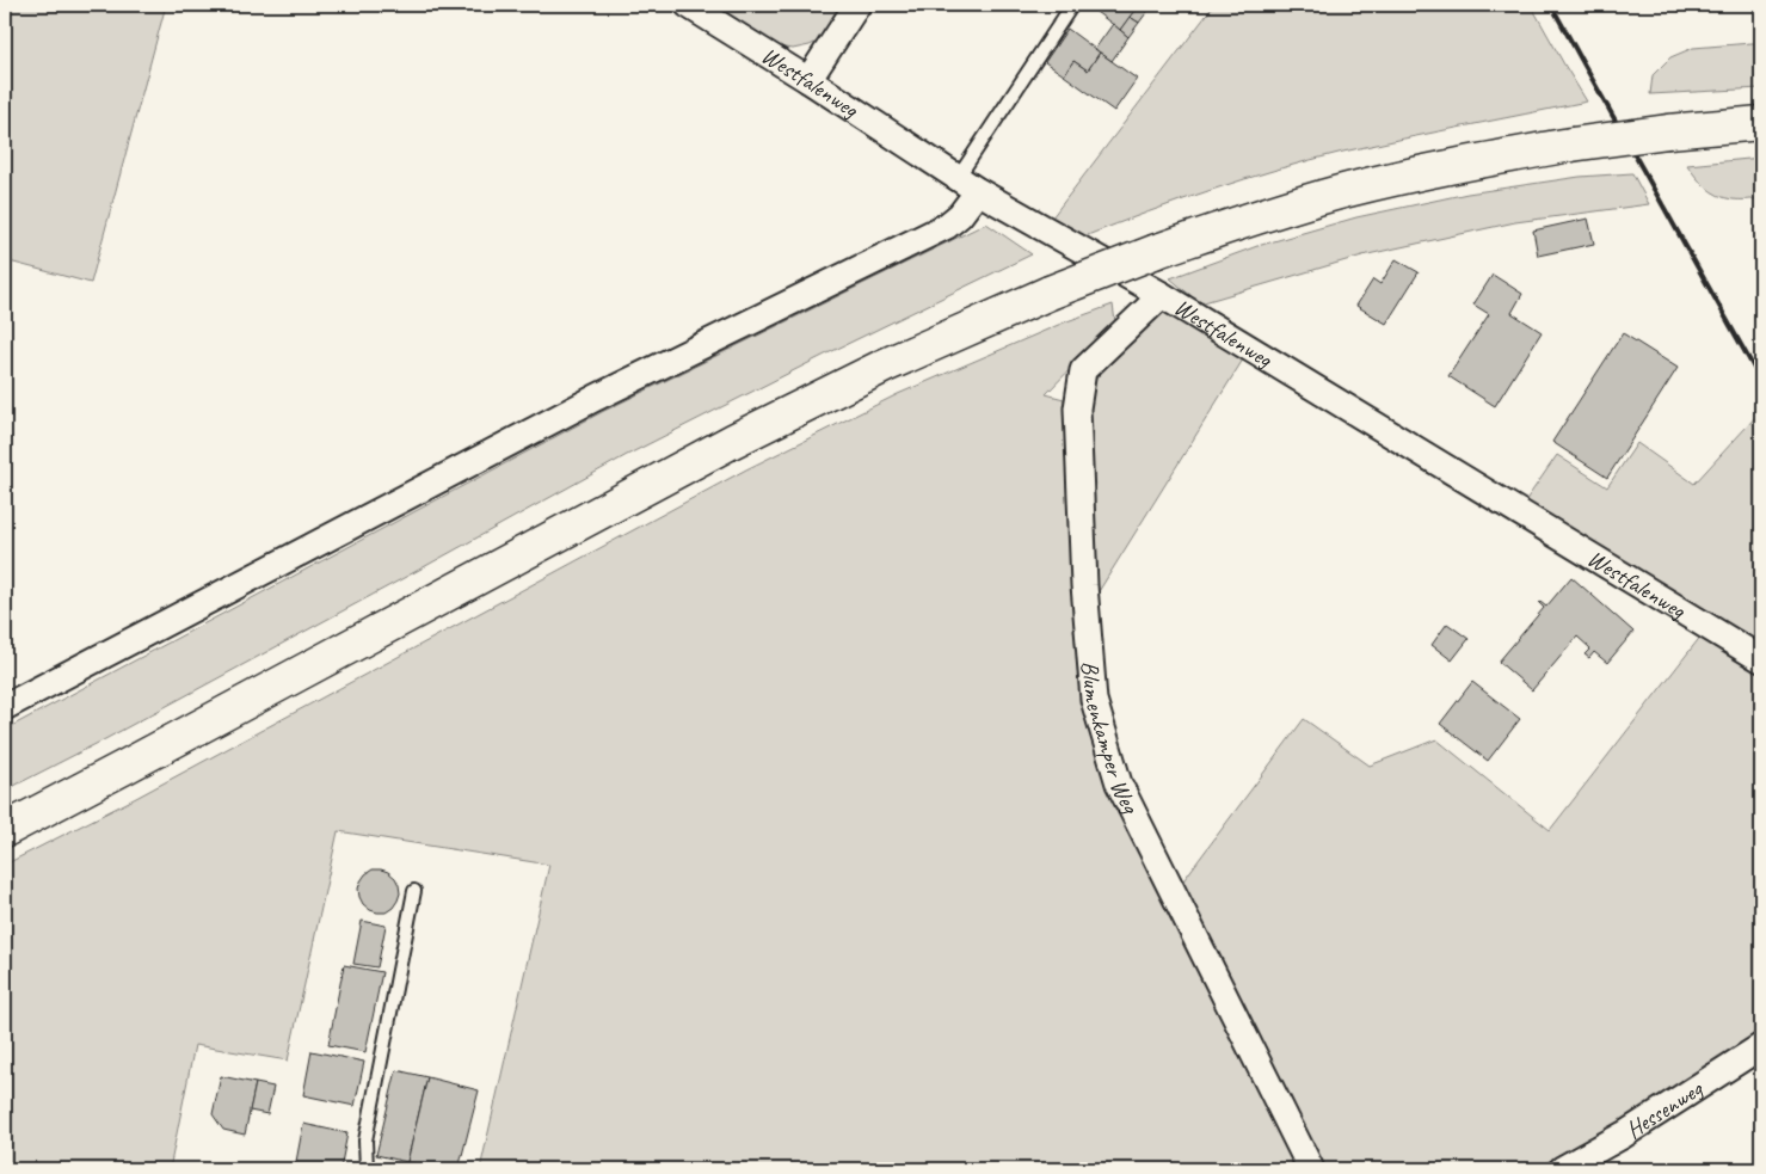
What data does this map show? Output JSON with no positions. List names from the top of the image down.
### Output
{
  "streets": {
    "street": ["Westfalenweg", "Blumenkamper Weg", "Hessenweg"]
  },
  "crossings": [
    ["Westfalenweg", "Blumenkamper Weg"]
  ]
}
